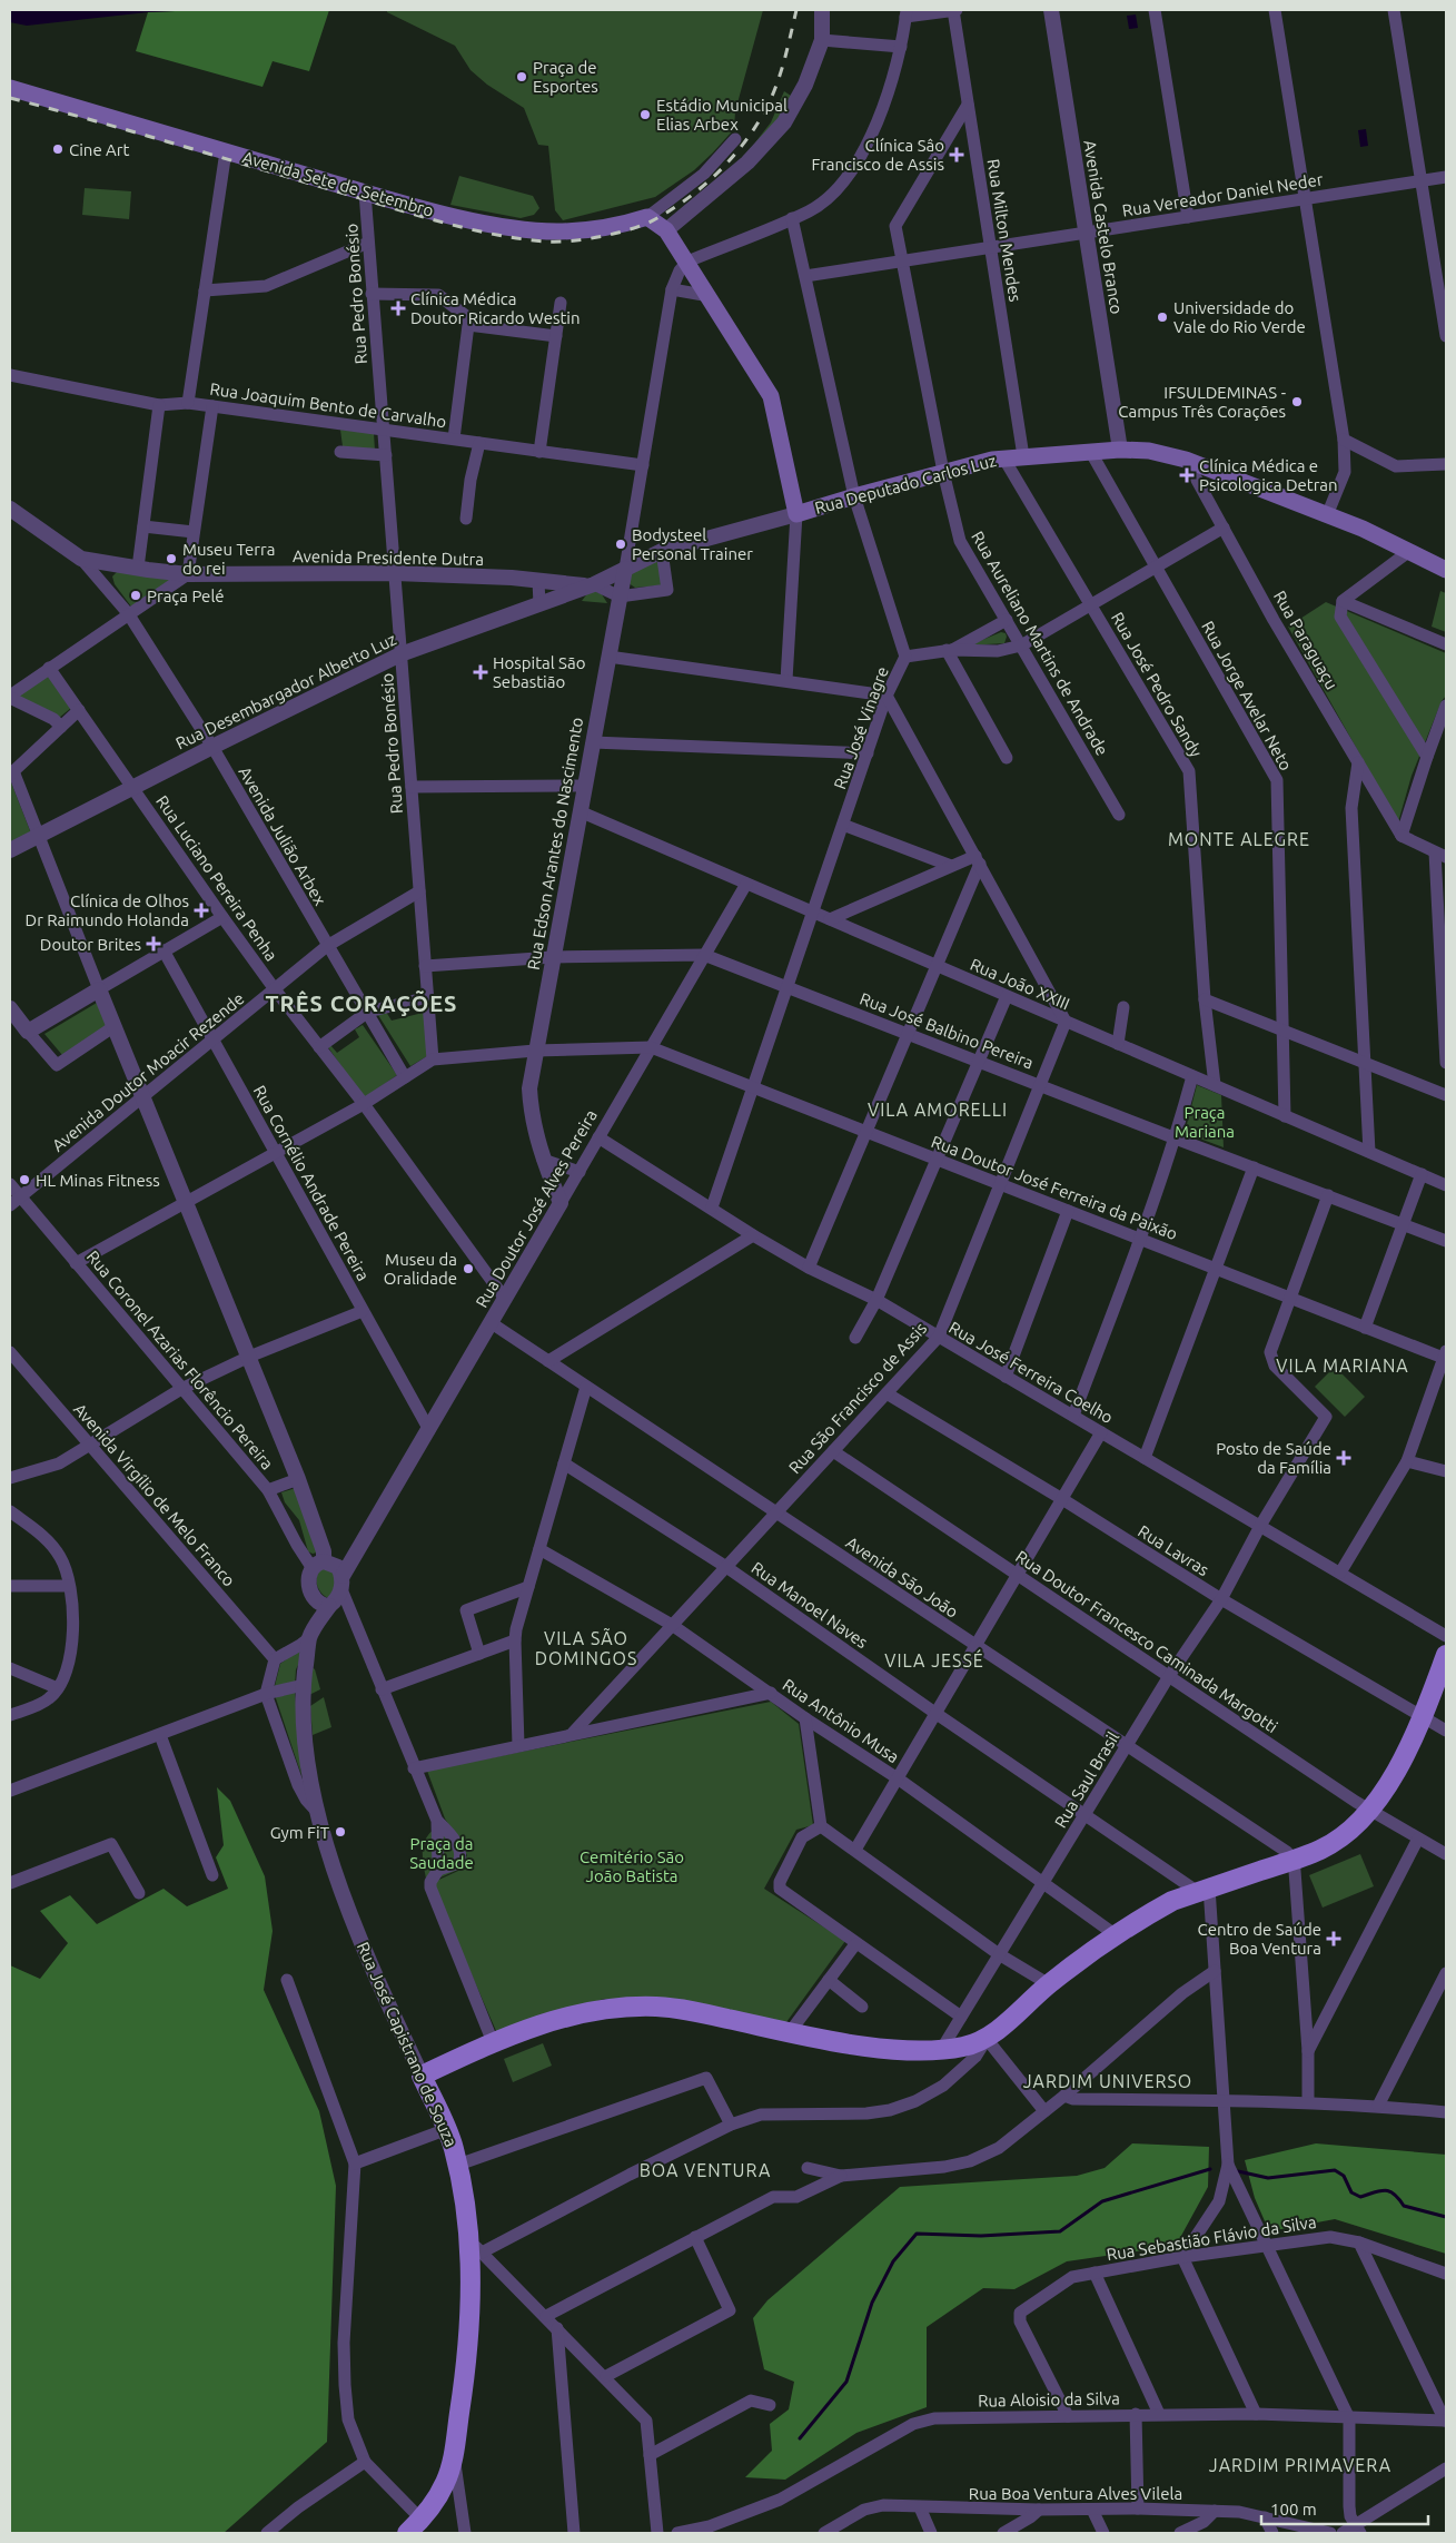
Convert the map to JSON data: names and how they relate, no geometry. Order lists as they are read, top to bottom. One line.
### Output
{"streets":{"main road":["Avenida Sete de Setembro","Rua Deputado Carlos Luz","Rua José Capistrano de Souza"],"street":["Rua Vereador Daniel Neder","Avenida Castelo Branco","Rua Milton Mendes","Rua Pedro Bonésio","Rua Joaquim Bento de Carvalho","Avenida Presidente Dutra","Rua Paraguaçu","Rua Aureliano Martins de Andrade","Rua José Pedro Sandy","Rua Desembargador Alberto Luz","Rua Jorge Avelar Neto","Rua José Vinagre","Avenida Julião Arbex","Rua Edson Arantes do Nascimento","Rua Luciano Pereira Penha","Rua João XXIII","Rua José Balbino Pereira","Avenida Doutor Moacir Rezende","Rua Cornélio Andrade Pereira","Rua Doutor José Ferreira da Paixão","Rua Doutor José Alves Pereira","Rua Coronel Azarias Florêncio Pereira","Rua José Ferreira Coelho","Rua São Francisco de Assis","Avenida Virgílio de Melo Franco","Rua Lavras","Avenida São João","Rua Manoel Naves","Rua Doutor Francesco Caminada Margotti","Rua Antônio Musa","Rua Saul Brasil","Rua Sebastião Flávio da Silva","Rua Aloisio da Silva","Rua Boa Ventura Alves Vilela"]},"crossings":[["Avenida Sete de Setembro","Rua Pedro Bonésio"],["Rua Vereador Daniel Neder","Avenida Castelo Branco"],["Rua Vereador Daniel Neder","Rua Milton Mendes"],["Rua Vereador Daniel Neder","Rua Aureliano Martins de Andrade"],["Rua Vereador Daniel Neder","Rua José Vinagre"],["Avenida Castelo Branco","Rua Deputado Carlos Luz"],["Rua Milton Mendes","Rua Deputado Carlos Luz"],["Rua Milton Mendes","Rua Aureliano Martins de Andrade"],["Rua Pedro Bonésio","Rua Joaquim Bento de Carvalho"],["Rua Pedro Bonésio","Avenida Presidente Dutra"],["Rua Pedro Bonésio","Rua Desembargador Alberto Luz"],["Rua Pedro Bonésio","Avenida Doutor Moacir Rezende"],["Rua Joaquim Bento de Carvalho","Rua Edson Arantes do Nascimento"],["Rua Deputado Carlos Luz","Avenida Presidente Dutra"],["Rua Deputado Carlos Luz","Rua Paraguaçu"],["Rua Deputado Carlos Luz","Rua Aureliano Martins de Andrade"],["Rua Deputado Carlos Luz","Rua José Pedro Sandy"],["Rua Deputado Carlos Luz","Rua Desembargador Alberto Luz"],["Rua Deputado Carlos Luz","Rua Jorge Avelar Neto"],["Rua Deputado Carlos Luz","Rua José Vinagre"],["Rua Deputado Carlos Luz","Rua Edson Arantes do Nascimento"],["Avenida Presidente Dutra","Rua Desembargador Alberto Luz"],["Avenida Presidente Dutra","Avenida Julião Arbex"],["Rua José Pedro Sandy","Rua João XXIII"],["Rua Desembargador Alberto Luz","Avenida Julião Arbex"],["Rua Desembargador Alberto Luz","Rua Luciano Pereira Penha"],["Rua Jorge Avelar Neto","Rua João XXIII"],["Rua José Vinagre","Rua João XXIII"],["Rua José Vinagre","Rua José Balbino Pereira"],["Rua José Vinagre","Rua Doutor José Ferreira da Paixão"],["Rua José Vinagre","Rua José Ferreira Coelho"],["Avenida Julião Arbex","Avenida Doutor Moacir Rezende"],["Rua Edson Arantes do Nascimento","Rua João XXIII"],["Rua Edson Arantes do Nascimento","Rua Doutor José Alves Pereira"],["Rua Luciano Pereira Penha","Avenida Doutor Moacir Rezende"],["Rua Luciano Pereira Penha","Rua Doutor José Alves Pereira"],["Rua João XXIII","Rua Doutor José Alves Pereira"],["Rua João XXIII","Rua São Francisco de Assis"],["Rua José Balbino Pereira","Rua Doutor José Alves Pereira"],["Rua José Balbino Pereira","Rua São Francisco de Assis"],["Avenida Doutor Moacir Rezende","Rua Cornélio Andrade Pereira"],["Avenida Doutor Moacir Rezende","Rua Coronel Azarias Florêncio Pereira"],["Rua Cornélio Andrade Pereira","Rua Doutor José Alves Pereira"],["Rua Doutor José Ferreira da Paixão","Rua Doutor José Alves Pereira"],["Rua Doutor José Ferreira da Paixão","Rua São Francisco de Assis"],["Rua Doutor José Ferreira da Paixão","Rua Saul Brasil"],["Rua Doutor José Alves Pereira","Rua Coronel Azarias Florêncio Pereira"],["Rua Doutor José Alves Pereira","Rua José Ferreira Coelho"],["Rua Doutor José Alves Pereira","Avenida São João"],["Rua Doutor José Alves Pereira","Rua José Capistrano de Souza"],["Rua Coronel Azarias Florêncio Pereira","Rua José Capistrano de Souza"],["Rua José Ferreira Coelho","Rua São Francisco de Assis"],["Rua José Ferreira Coelho","Rua Saul Brasil"],["Rua São Francisco de Assis","Rua Lavras"],["Rua São Francisco de Assis","Avenida São João"],["Rua São Francisco de Assis","Rua Manoel Naves"],["Rua São Francisco de Assis","Rua Doutor Francesco Caminada Margotti"],["Rua São Francisco de Assis","Rua Antônio Musa"],["Avenida Virgílio de Melo Franco","Rua José Capistrano de Souza"],["Rua Lavras","Rua Saul Brasil"],["Avenida São João","Rua Saul Brasil"],["Rua Manoel Naves","Rua Saul Brasil"],["Rua Doutor Francesco Caminada Margotti","Rua Saul Brasil"],["Rua Antônio Musa","Rua Saul Brasil"],["Rua Sebastião Flávio da Silva","Rua Aloisio da Silva"]],"districts":["MONTE ALEGRE","TRÊS CORAÇÕES","VILA AMORELLI","VILA MARIANA","VILA SÃO DOMINGOS","VILA JESSÉ","JARDIM UNIVERSO","BOA VENTURA","JARDIM PRIMAVERA"],"parks":["Praça Mariana","Praça da Saudade","Cemitério São João Batista"],"places":{"other":["Praça de Esportes","Estádio Municipal Elias Arbex","Cine Art","Universidade do Vale do Rio Verde","IFSULDEMINAS - Campus Três Corações","Bodysteel Personal Trainer","Museu Terra do rei","Praça Pelé","HL Minas Fitness","Museu da Oralidade","Gym FiT"],"health":["Clínica Sâo Francisco de Assis","Clínica Médica Doutor Ricardo Westin","Clínica Médica e Psicologica Detran","Hospital São Sebastião","Clínica de Olhos Dr Raimundo Holanda","Doutor Brites","Posto de Saúde da Família","Centro de Saúde Boa Ventura"]},"scale_bar":"100 m"}
